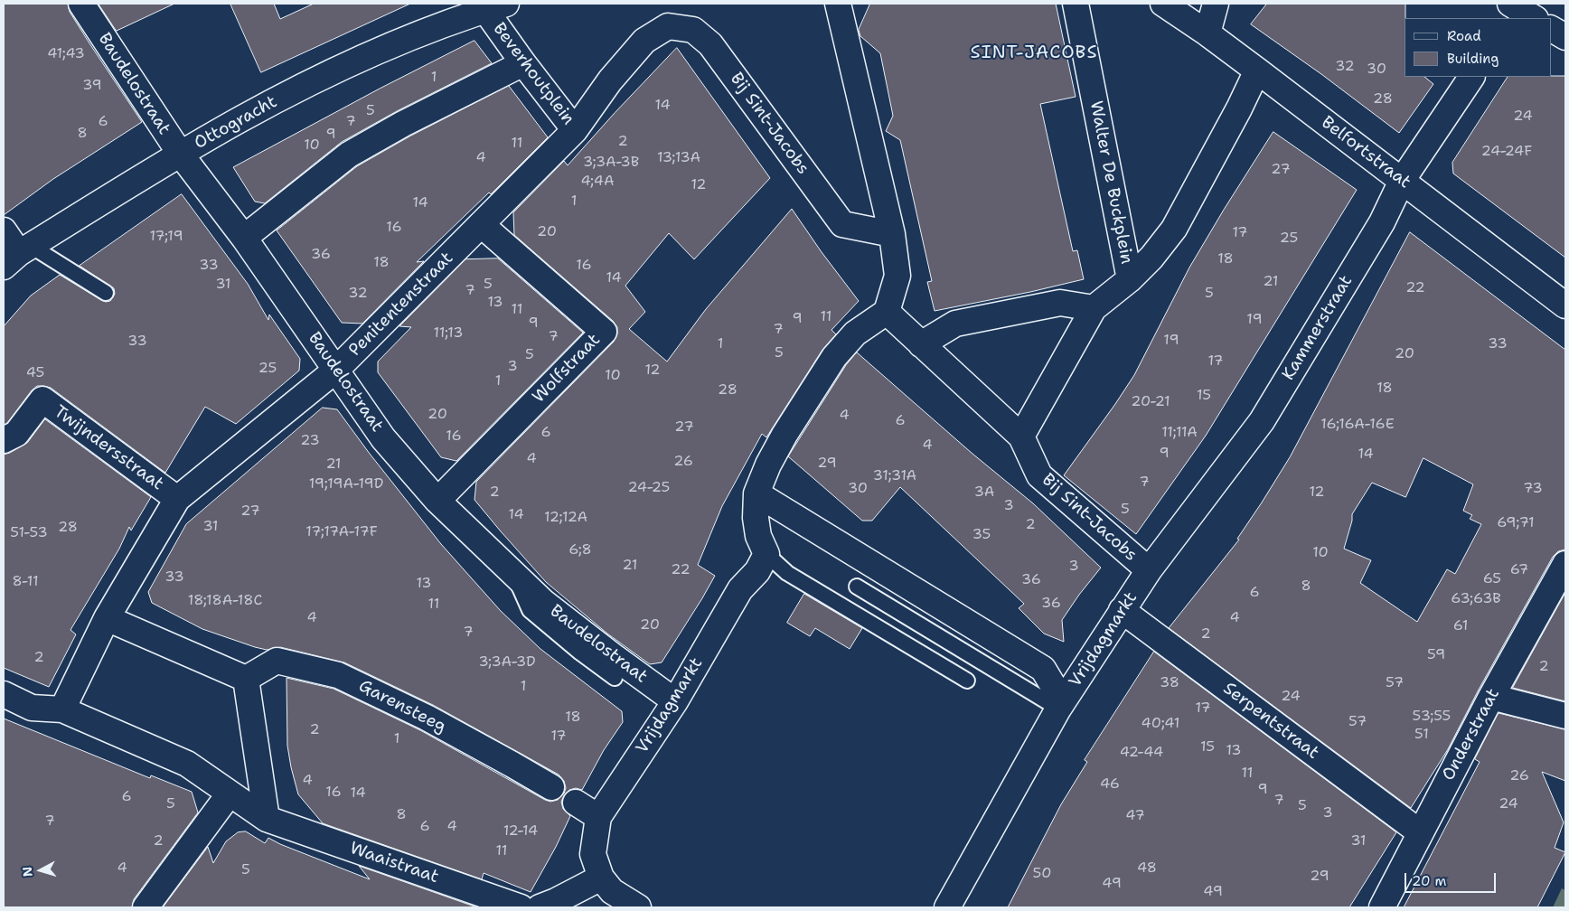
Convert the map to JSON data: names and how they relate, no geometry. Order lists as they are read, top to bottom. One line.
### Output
{"streets":{"street":["Beverhoutplein","Baudelostraat","Ottogracht","Bij Sint-Jacobs","Belfortstraat","Walter De Buckplein","Penitentenstraat","Kammerstraat","Wolfstraat","Twijndersstraat","Vrijdagmarkt","Garensteeg","Serpentstraat","Onderstraat","Waaistraat"]},"crossings":[["Beverhoutplein","Ottogracht"],["Beverhoutplein","Bij Sint-Jacobs"],["Beverhoutplein","Penitentenstraat"],["Baudelostraat","Ottogracht"],["Baudelostraat","Penitentenstraat"],["Baudelostraat","Wolfstraat"],["Baudelostraat","Vrijdagmarkt"],["Bij Sint-Jacobs","Kammerstraat"],["Bij Sint-Jacobs","Vrijdagmarkt"],["Belfortstraat","Walter De Buckplein"],["Belfortstraat","Kammerstraat"],["Penitentenstraat","Wolfstraat"],["Penitentenstraat","Twijndersstraat"],["Penitentenstraat","Waaistraat"],["Kammerstraat","Vrijdagmarkt"],["Vrijdagmarkt","Serpentstraat"],["Serpentstraat","Onderstraat"]],"districts":["SINT-JACOBS"],"house_numbers":["41;43","32","30","1","39","28","14","5","24","6","7","8","9","2","11","10","24-24F","4","13;13A","3;3A-3B","27","4;4A","12","1","14","16","20","17","17;19","25","36","18","18","33","16","14","21","31","5","22","7","32","5","13","11","11","9","19","9","7","11;13","7","19","33","1","33","5","20","5","17","3","25","12","45","10","1","18","28","15","20-21","20","4","6","16;16A-16E","27","6","11;11A","16","23","4","9","14","4","26","29","21","31;31A","7","19;19A-19D","24-25","30","73","2","3A","12","3","5","27","14","12;12A","69;71","2","31","28","17;17A-17F","51-53","35","6;8","10","21","3","22","67","33","65","36","8-11","13","8","6","63;63B","18;18A-18C","36","11","4","4","20","61","7","2","59","2","3;3A-3D","2","38","57","1","24","17","53;55","18","57","40;41","2","51","17","1","15","13","42-44","11","26","4","46","9","16","14","6","7","5","24","5","3","8","47","7","6","4","12-14","2","31","11","4","48","5","50","29","49","49"],"legend":["Road","Building"],"scale_bar":"20 m","north":"left"}
